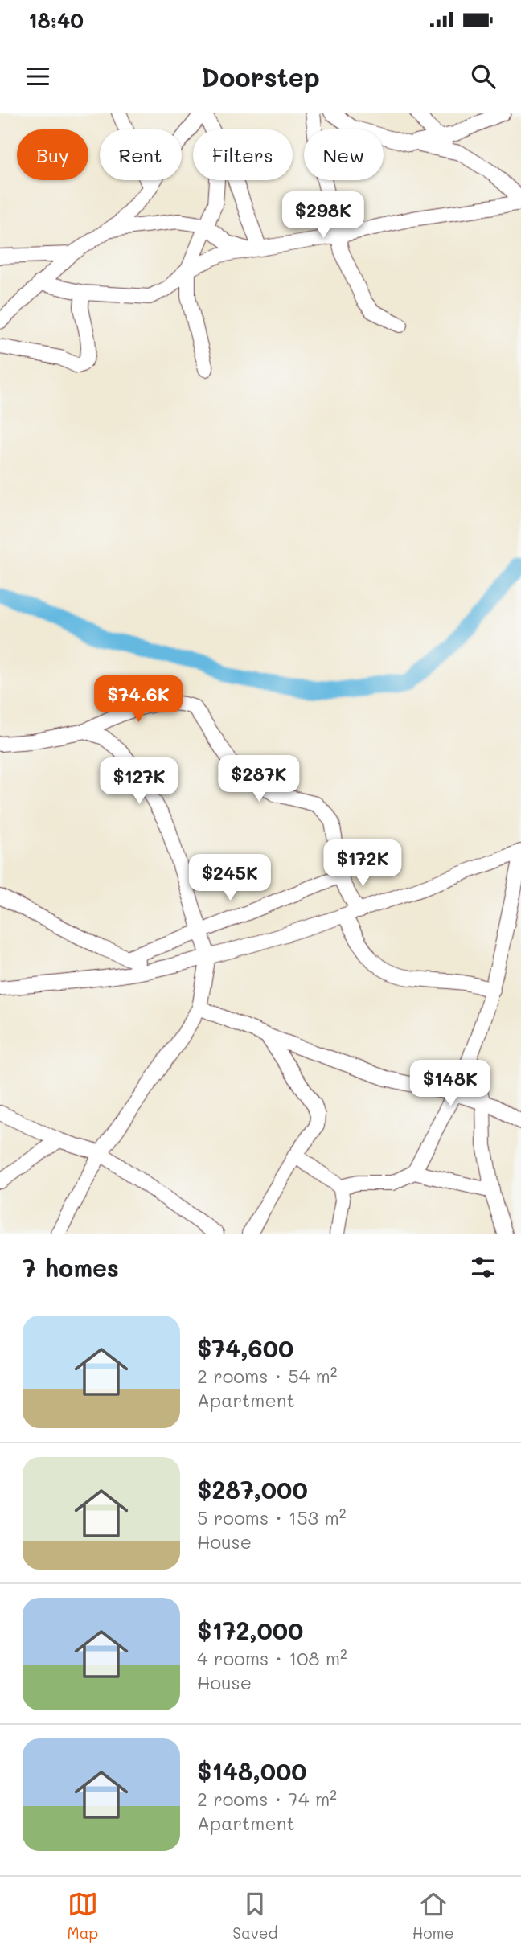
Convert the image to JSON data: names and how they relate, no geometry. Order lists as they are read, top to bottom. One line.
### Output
{"page":{"status":"18:40","header":"Doorstep","chip":["Buy","Rent","Filters","New"],"price":["$298K","$74.6K","$287K","$127K","$172K","$245K","$148K"],"heading":"7 homes","list":[{"name":"$74,600","note":"2 rooms · 54 m² · Apartment"},{"name":"$287,000","note":"5 rooms · 153 m² · House"},{"name":"$172,000","note":"4 rooms · 108 m² · House"},{"name":"$148,000","note":"2 rooms · 74 m² · Apartment"}],"tabs":["Map","Saved","Home"]}}
